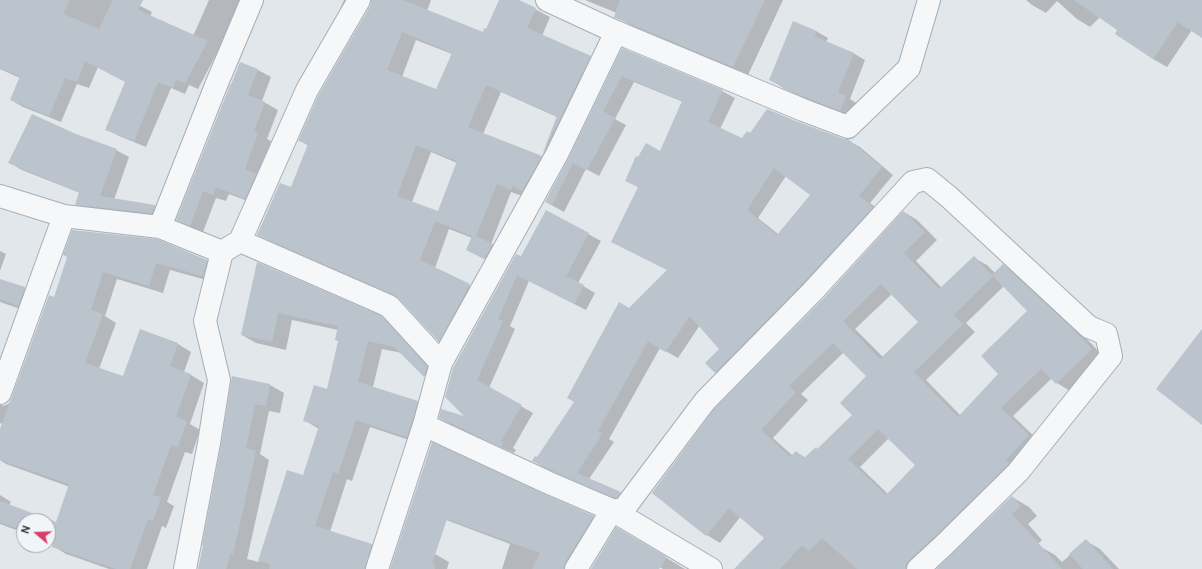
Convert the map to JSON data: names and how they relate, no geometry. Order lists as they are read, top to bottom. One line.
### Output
{"north":"left"}
